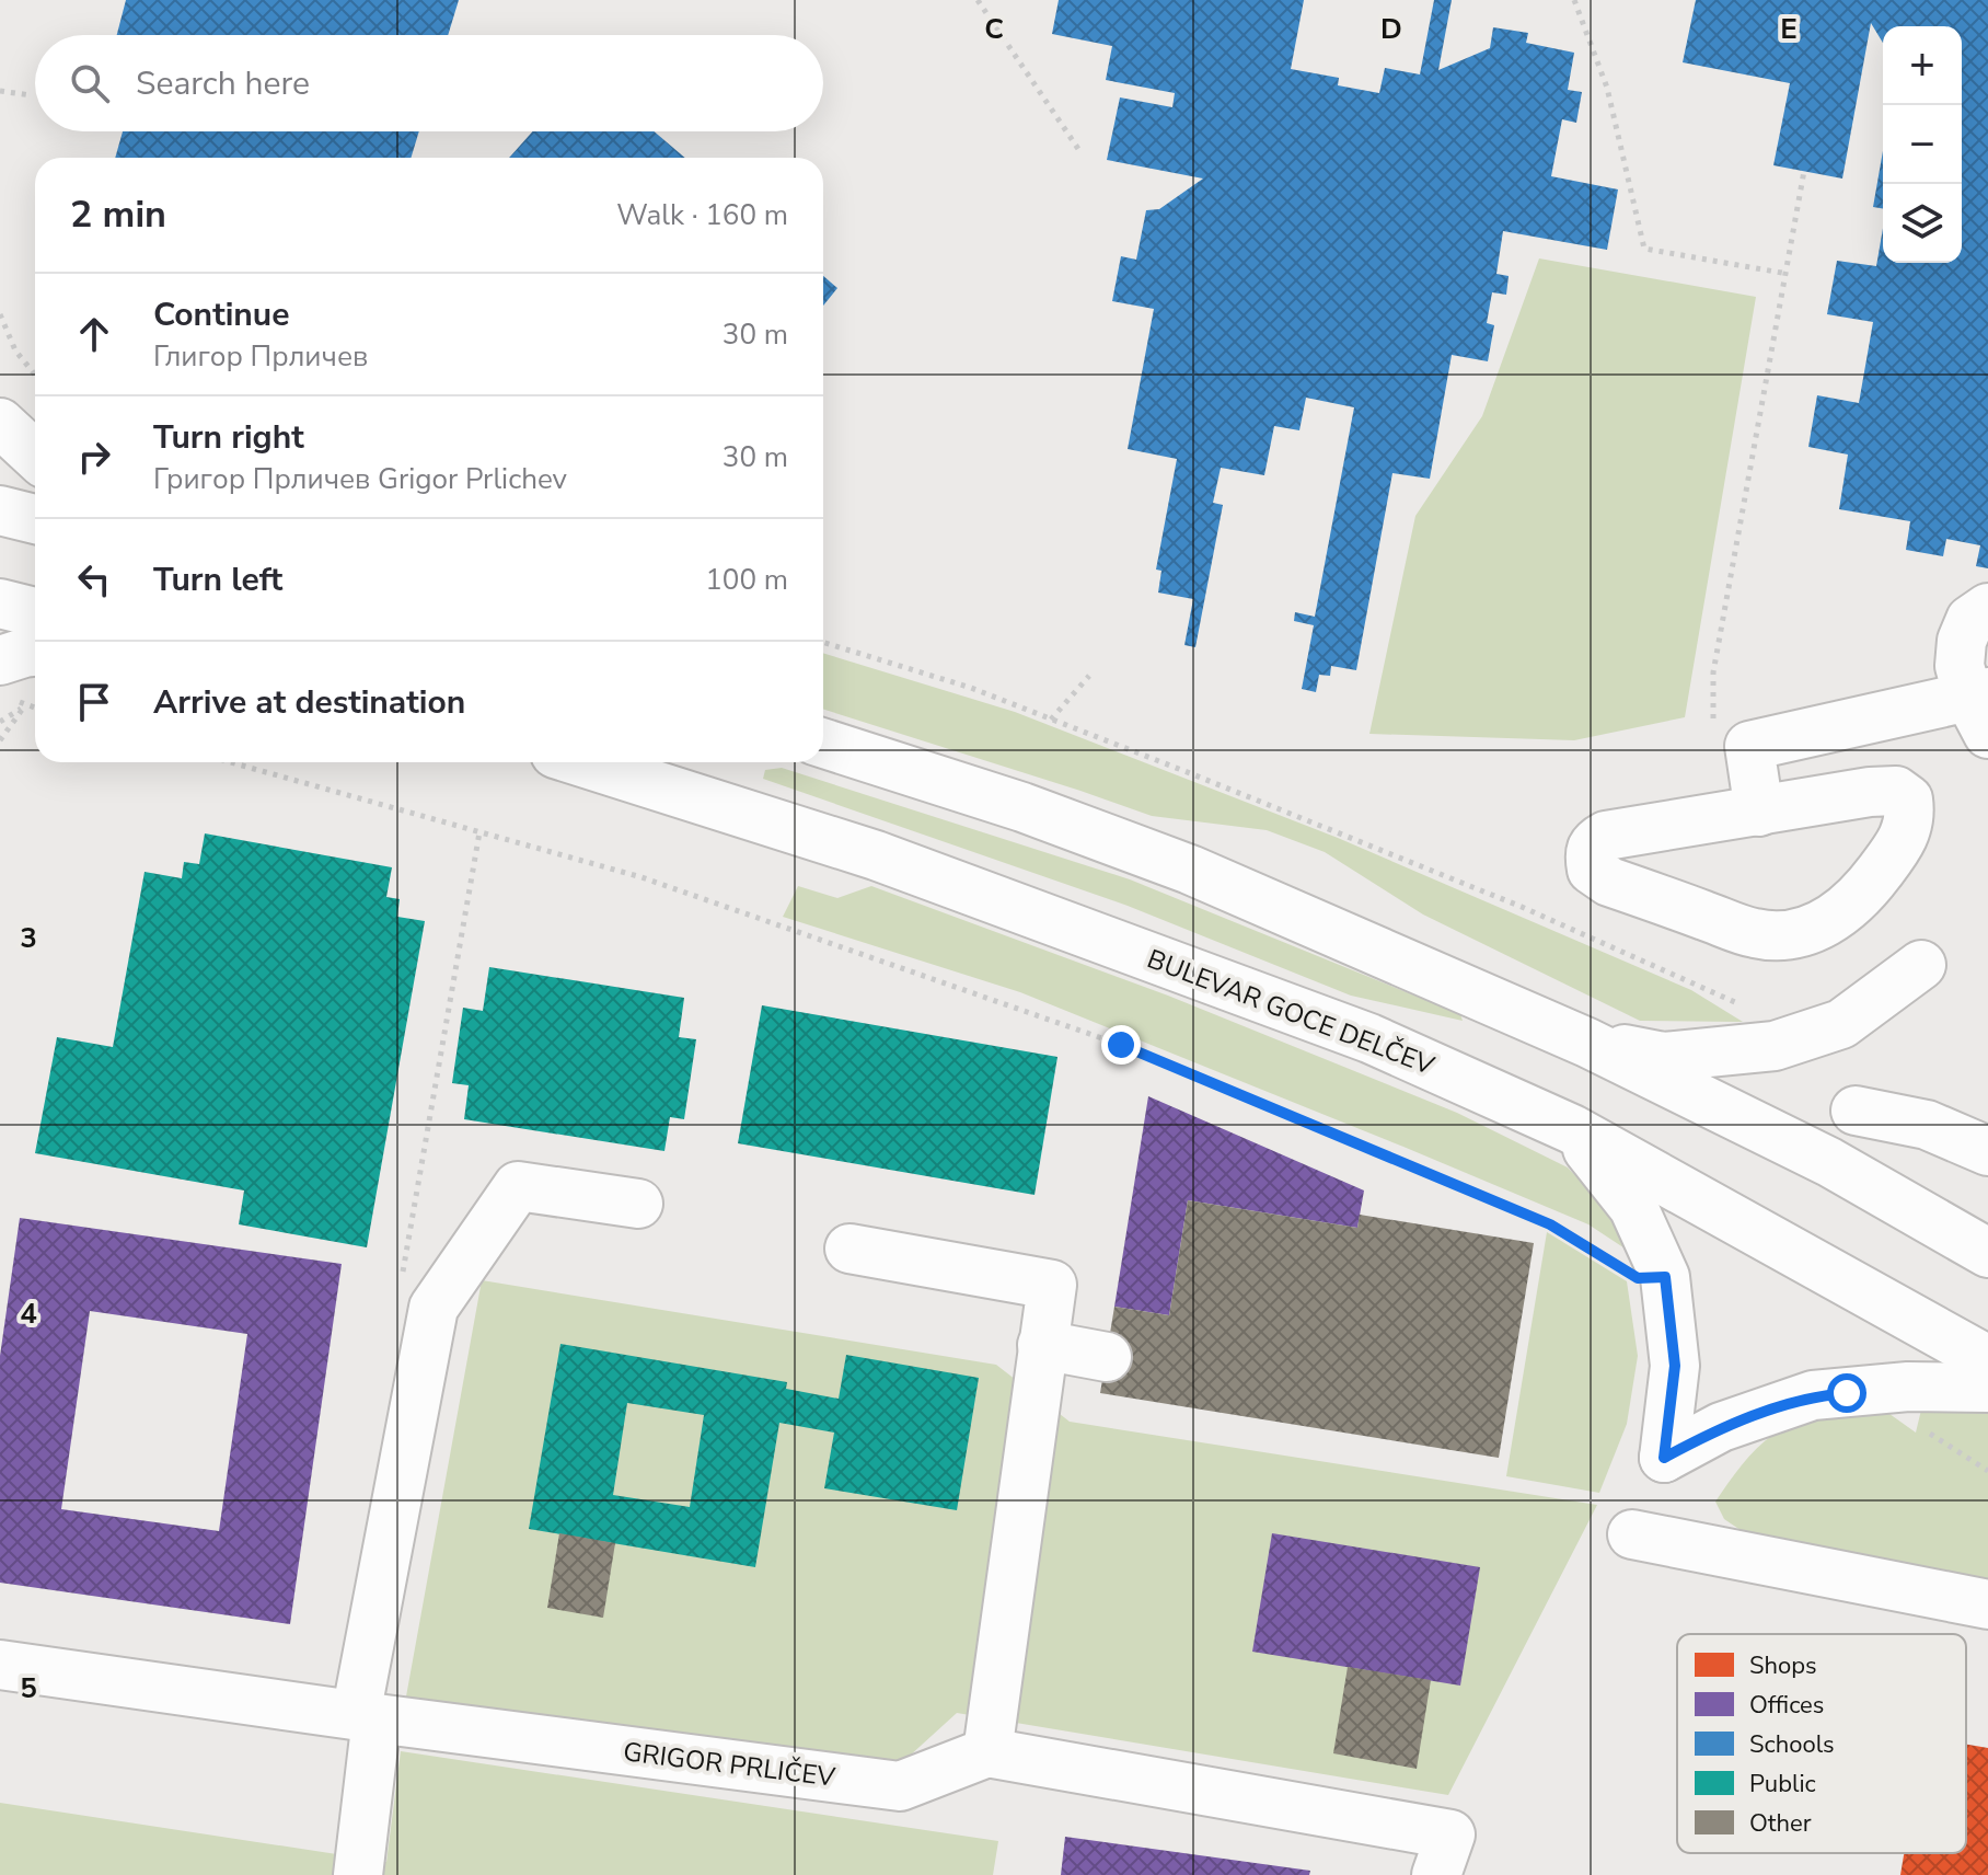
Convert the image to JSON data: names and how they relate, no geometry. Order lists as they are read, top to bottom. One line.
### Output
{"streets":{"street":["BULEVAR GOCE DELČEV","GRIGOR PRLIČEV"]},"legend":["Shops","Offices","Schools","Public","Other"],"page":{"map_buttons":["+","−"],"search":"Search here","heading":["2 min","Walk · 160 m"],"list":[["Continue","Глигор Прличев","30 m"],["Turn right","Григор Прличев Grigor Prlichev","30 m"],["Turn left","100 m"],"Arrive at destination"]},"grid":{"columns":["C","D","E"],"rows":["3","4","5"]}}
